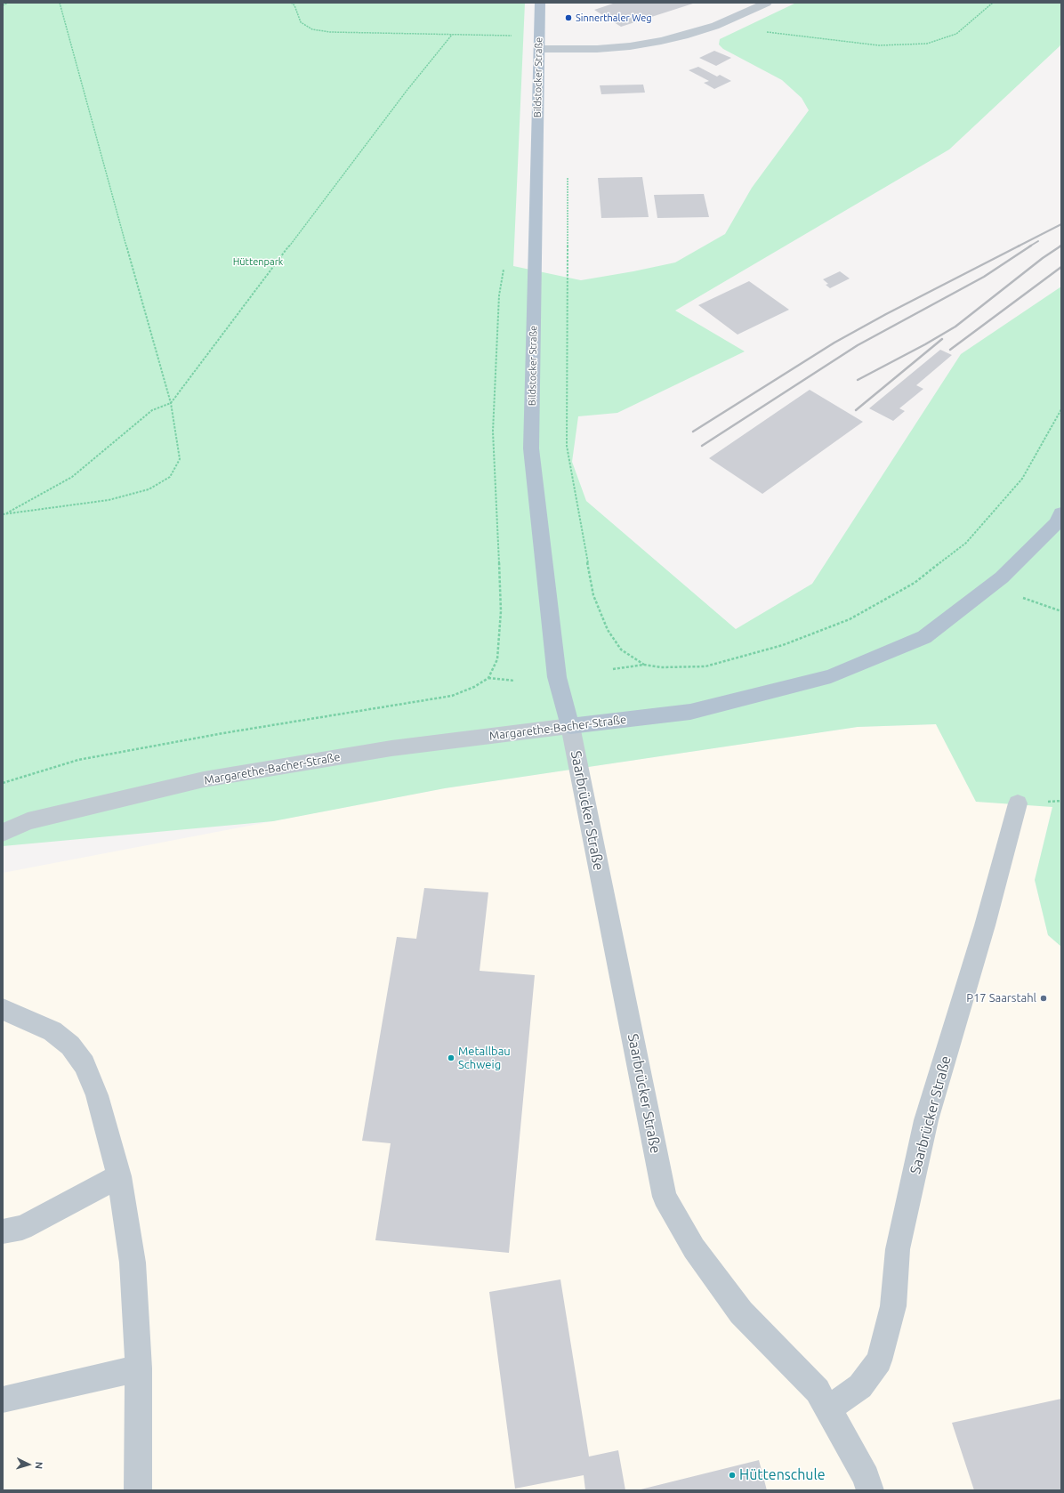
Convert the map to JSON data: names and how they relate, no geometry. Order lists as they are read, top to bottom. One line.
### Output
{"streets":{"main road":["Bildstocker Straße","Margarethe-Bacher-Straße"],"street":["Saarbrücker Straße"]},"crossings":[["Bildstocker Straße","Margarethe-Bacher-Straße"],["Bildstocker Straße","Saarbrücker Straße"],["Margarethe-Bacher-Straße","Saarbrücker Straße"]],"parks":["Hüttenpark"],"places":["Sinnerthaler Weg","P17 Saarstahl","Metallbau Schweig","Hüttenschule"],"north":"right"}
